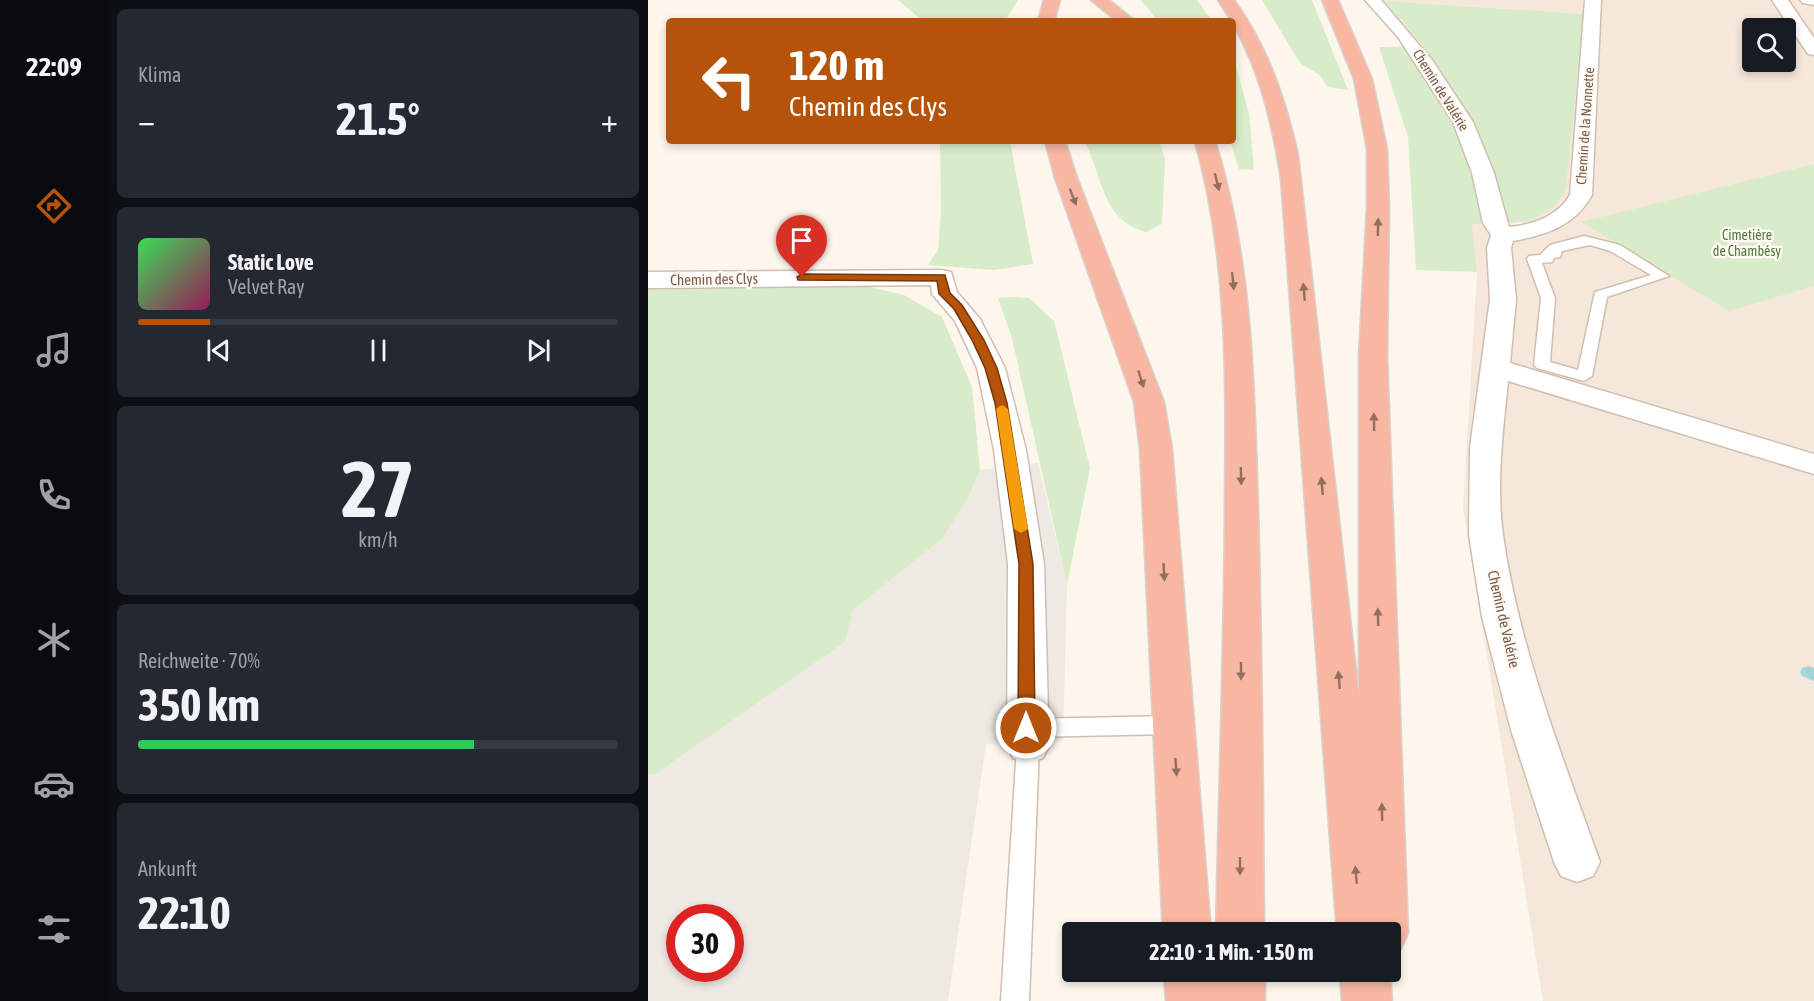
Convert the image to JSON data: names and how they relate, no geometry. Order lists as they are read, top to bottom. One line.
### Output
{"streets":{"street":["Chemin de Valérie","Chemin de la Nonnette","Chemin des Clys"]},"crossings":[["Chemin de Valérie","Chemin de la Nonnette"]],"parks":["Cimetière de Chambésy"],"page":{"tabs":"22:09","tile":["Klima",["27","km/h"],["Reichweite · 70%","350 km"],["Ankunft","22:10"]],"turn":["120 m","Chemin des Clys"],"heat":["−","21.5°","+"],"song":["Static Love","Velvet Ray"],"limit":"30","trip":"22:10 · 1 Min. · 150 m"}}
